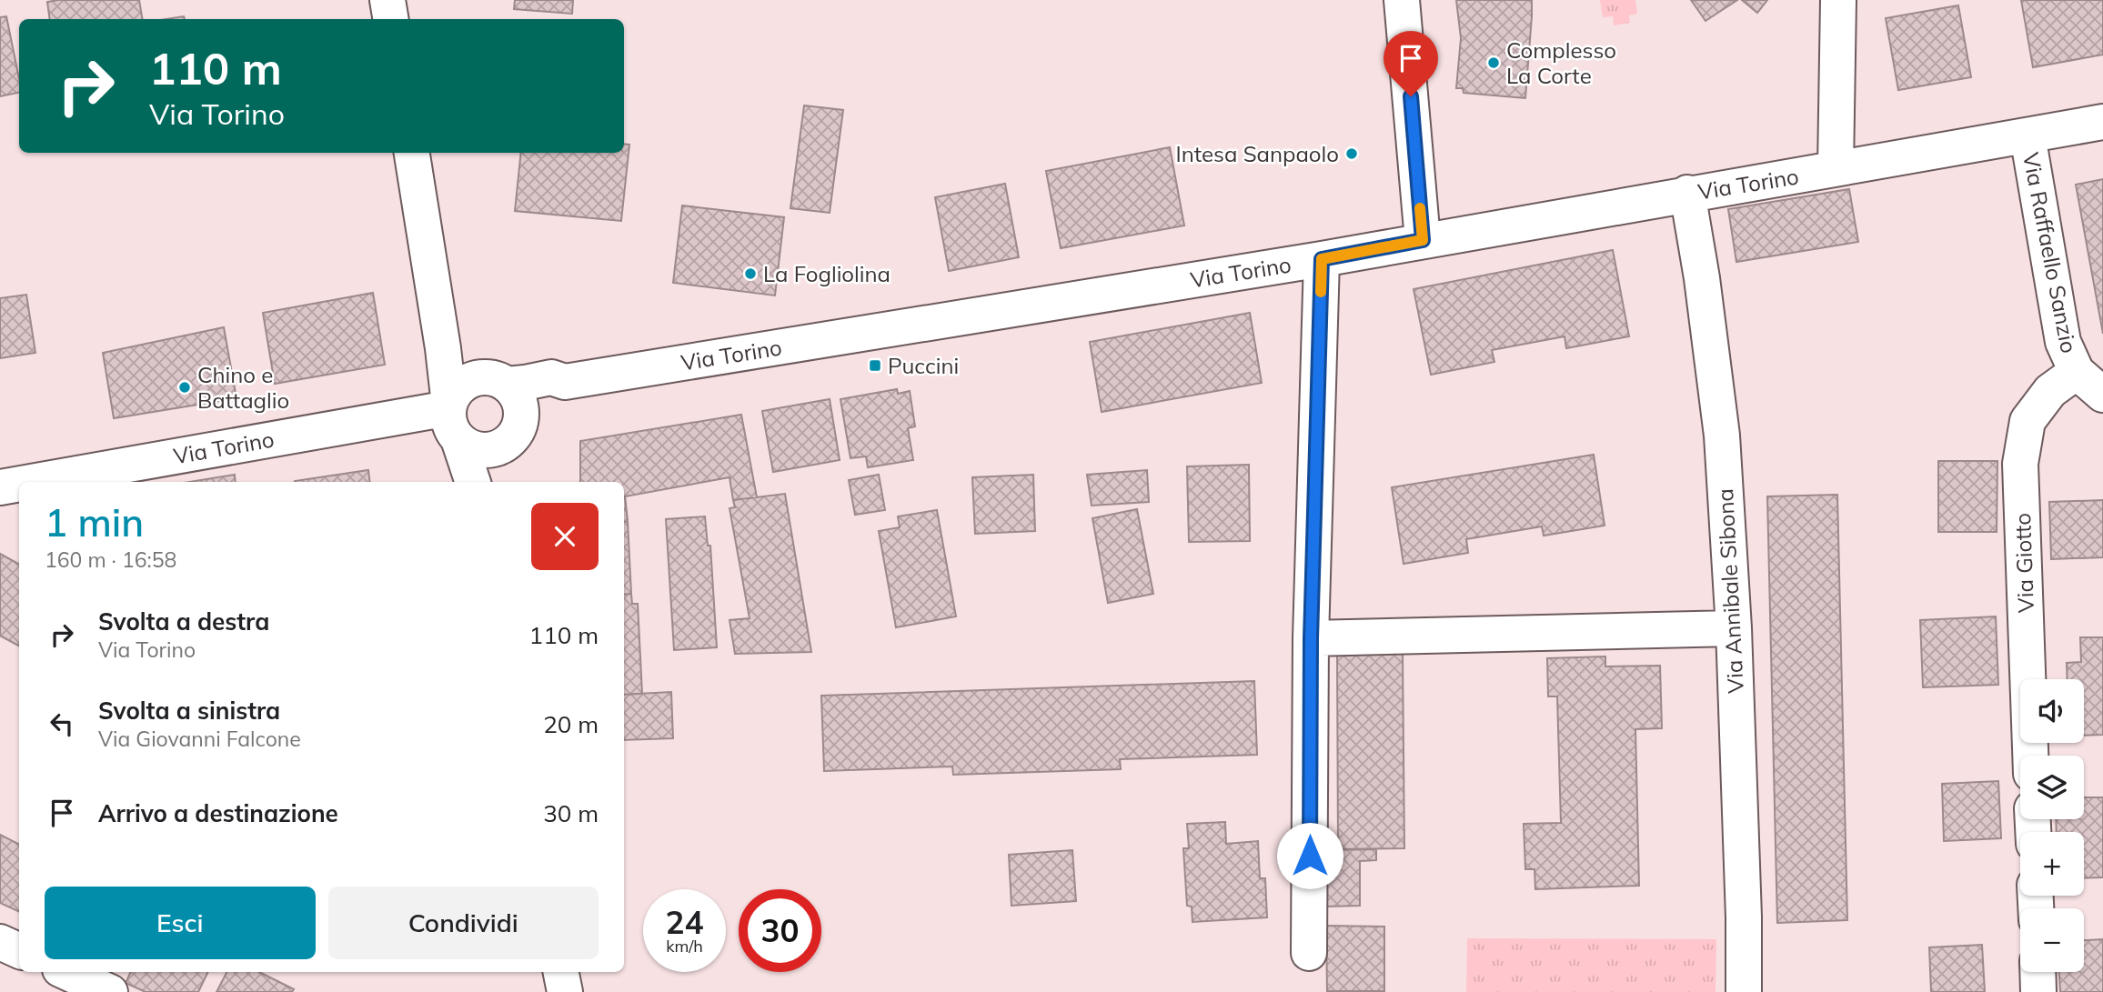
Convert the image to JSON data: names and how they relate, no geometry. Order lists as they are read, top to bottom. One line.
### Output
{"streets":{"street":["Via Torino","Via Raffaello Sanzio","Via Giotto","Via Annibale Sibona"]},"crossings":[["Via Torino","Via Raffaello Sanzio"],["Via Torino","Via Annibale Sibona"],["Via Raffaello Sanzio","Via Giotto"]],"places":{"other":["Complesso La Corte","Intesa Sanpaolo","La Fogliolina","Chino e Battaglio"],"transit":["Puccini"]},"page":{"turn":["110 m","Via Torino"],"heading":["1 min","160 m · 16:58"],"list":[{"name":"Svolta a destra","note":"Via Torino","value":"110 m"},{"name":"Svolta a sinistra","note":"Via Giovanni Falcone","value":"20 m"},{"name":"Arrivo a destinazione","value":"30 m"}],"map_buttons":["+","−"],"buttons":["Esci","Condividi"],"speed":"24 km/h","limit":"30"}}
